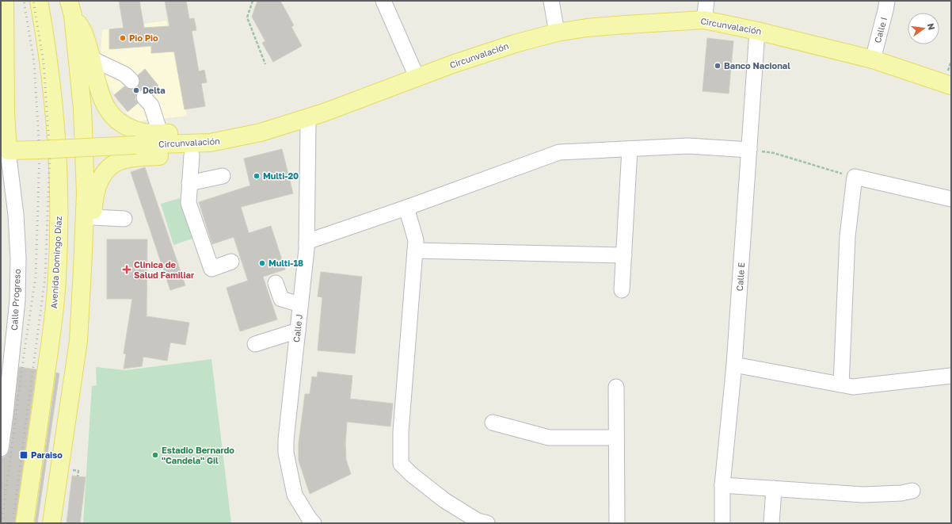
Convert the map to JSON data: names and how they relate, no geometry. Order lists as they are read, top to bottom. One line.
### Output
{"streets":{"main road":["Circunvalación","Avenida Domingo Díaz"],"street":["Calle I","Calle E","Calle Progreso","Calle J"]},"crossings":[["Circunvalación","Calle I"],["Circunvalación","Calle E"],["Circunvalación","Calle Progreso"]],"places":{"other":["Pio Pio","Banco Nacional","Delta","Multi-20","Multi-18","Estadio Bernardo \"Candela\" Gil"],"health":["Clinica de Salud Familiar"],"transit":["Paraiso"]},"north":"right"}
